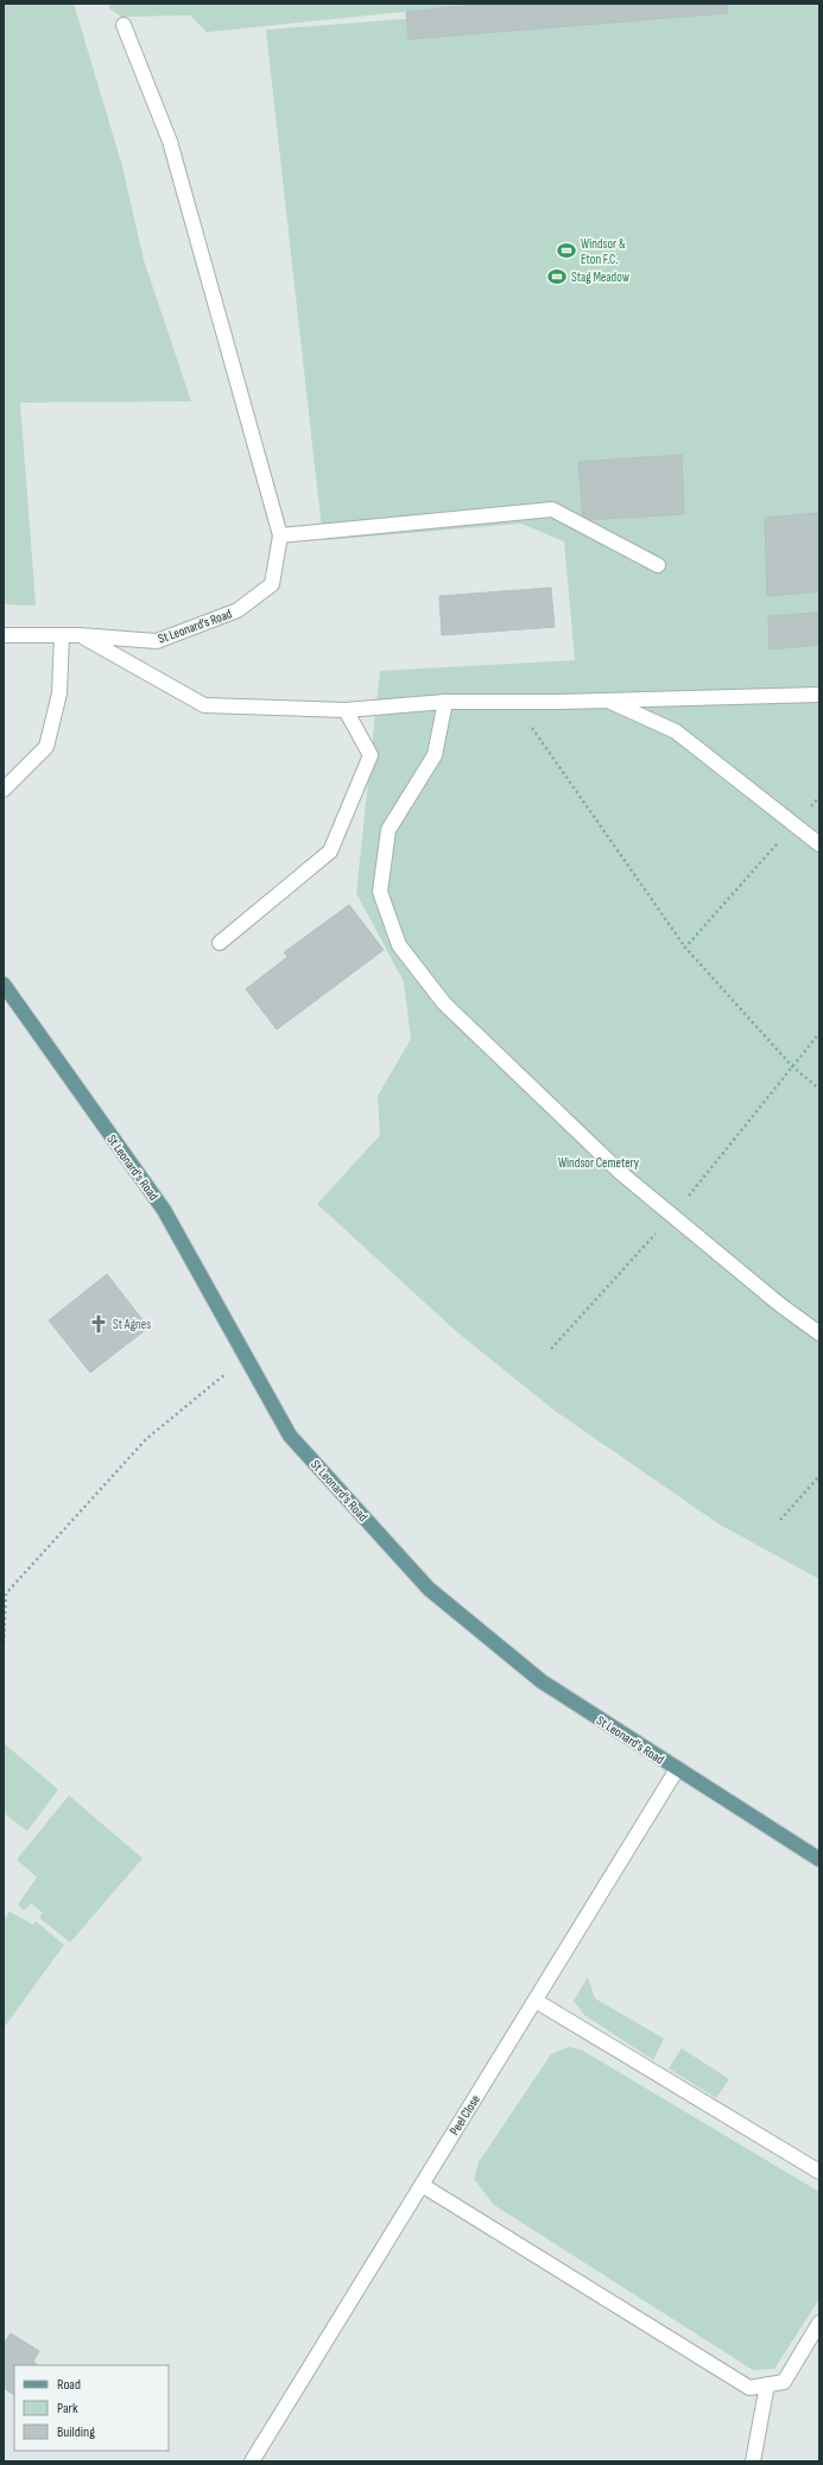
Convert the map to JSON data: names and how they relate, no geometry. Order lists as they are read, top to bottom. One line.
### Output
{"streets":{"main road":["St Leonard's Road"],"street":["Peel Close"]},"crossings":[["St Leonard's Road","Peel Close"]],"parks":["Windsor Cemetery"],"places":{"sports":["Windsor & Eton F.C.","Stag Meadow"],"church":["St Agnes"]},"legend":["Road","Park","Building"]}
